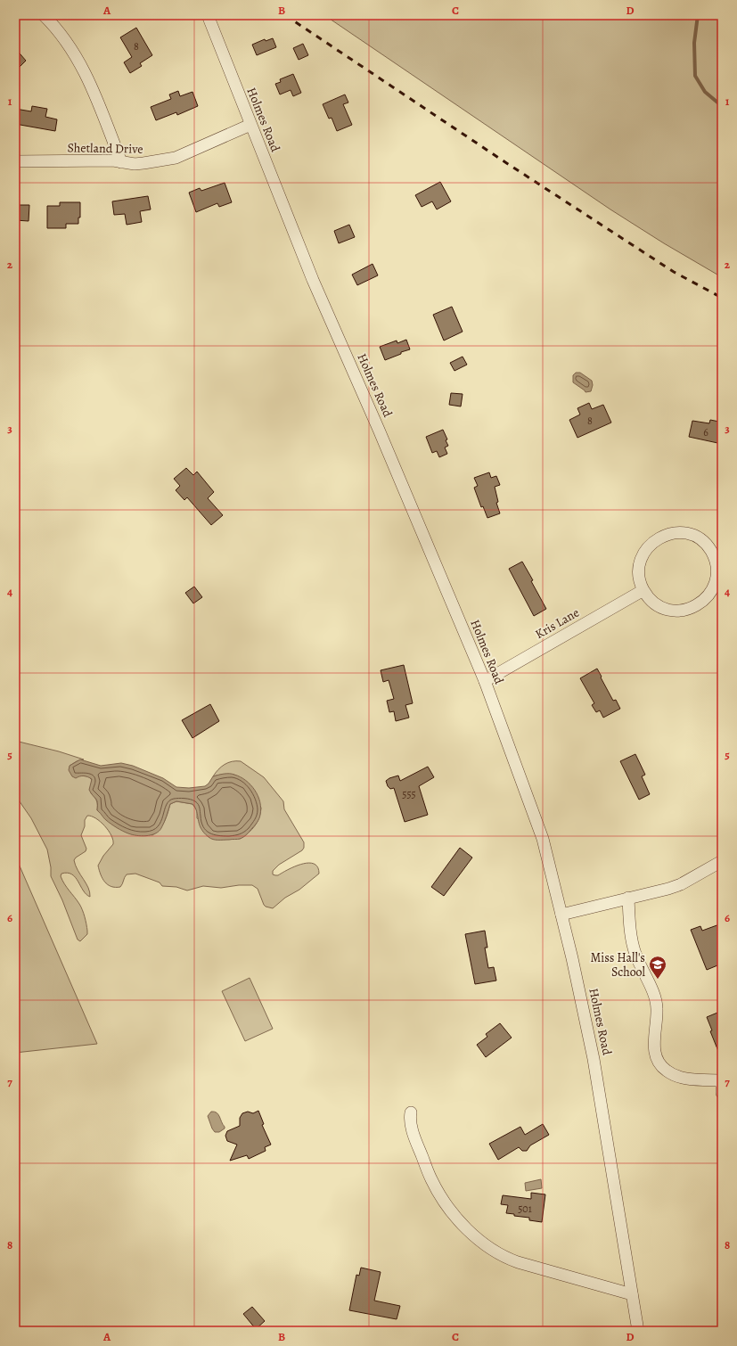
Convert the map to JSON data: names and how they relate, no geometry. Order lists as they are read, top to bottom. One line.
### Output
{"streets":{"street":["Holmes Road","Shetland Drive","Kris Lane"]},"crossings":[["Holmes Road","Shetland Drive"],["Holmes Road","Kris Lane"]],"places":{"school or university":["Miss Hall's School"]},"house_numbers":["8","8","6","555","501"],"grid":{"columns":["A","B","C","D"],"rows":["1","2","3","4","5","6","7","8"]}}
